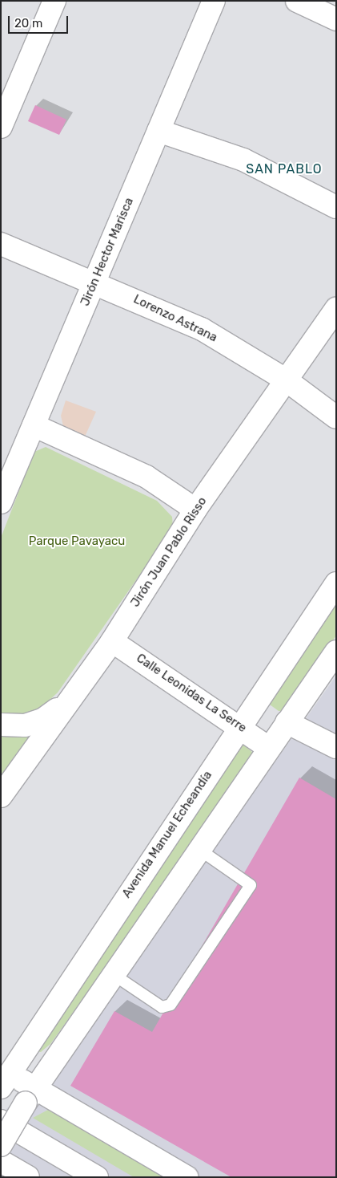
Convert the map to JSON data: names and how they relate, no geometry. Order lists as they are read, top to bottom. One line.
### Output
{"streets":{"street":["Jirón Hector Marisca","Lorenzo Astrana","Jirón Juan Pablo Risso","Calle Leonidas La Serre","Avenida Manuel Echeandía"]},"crossings":[["Jirón Hector Marisca","Lorenzo Astrana"],["Lorenzo Astrana","Jirón Juan Pablo Risso"],["Jirón Juan Pablo Risso","Calle Leonidas La Serre"],["Calle Leonidas La Serre","Avenida Manuel Echeandía"]],"districts":["SAN PABLO"],"parks":["Parque Pavayacu"],"scale_bar":"20 m"}
